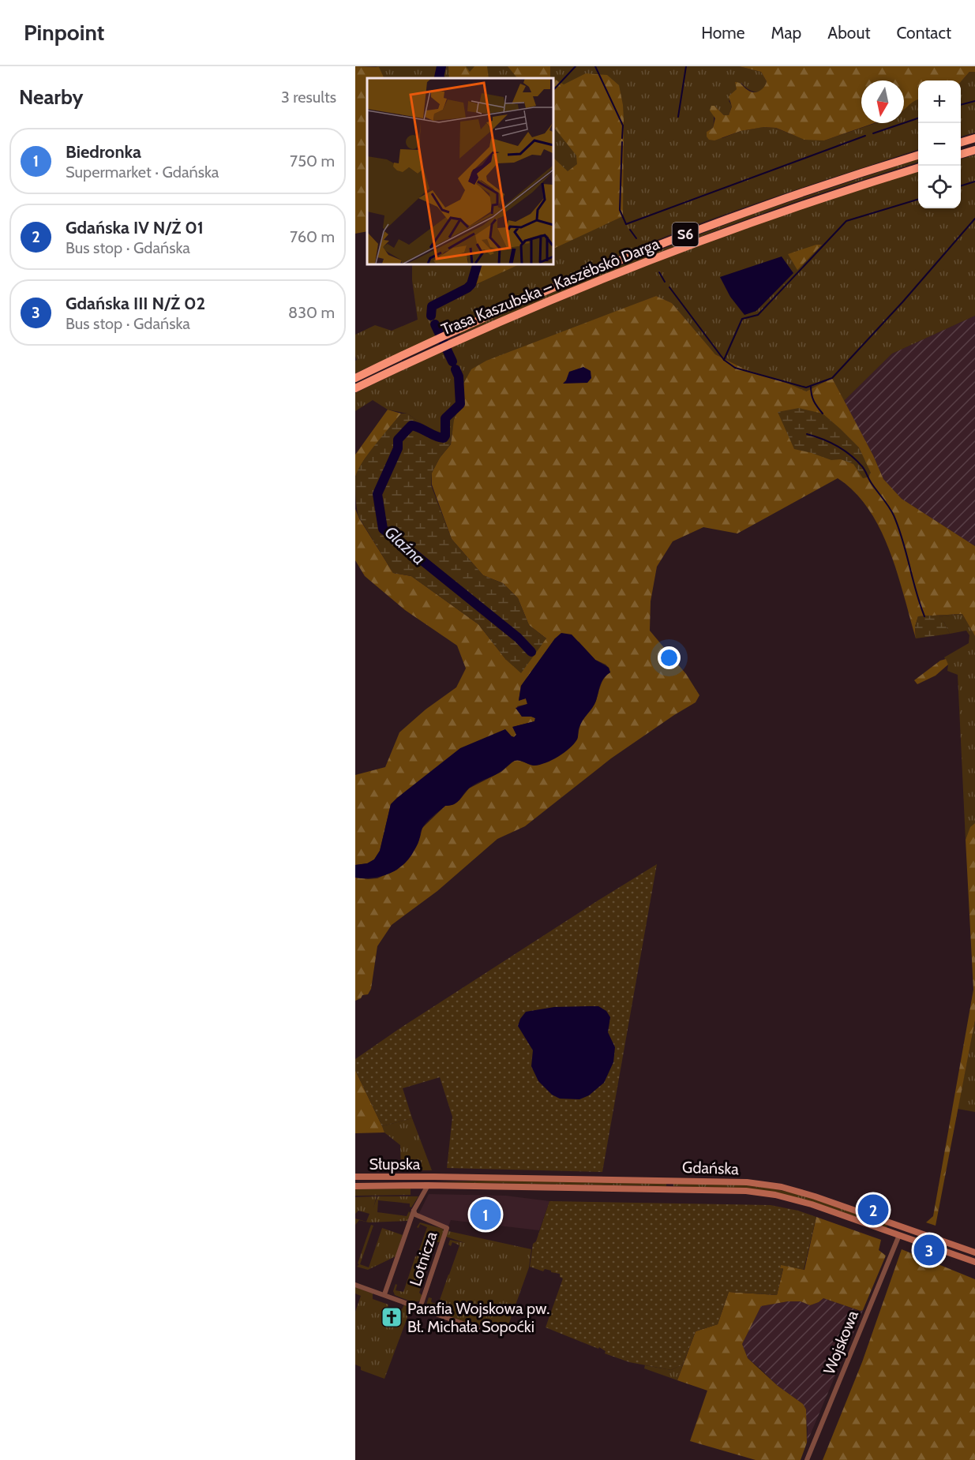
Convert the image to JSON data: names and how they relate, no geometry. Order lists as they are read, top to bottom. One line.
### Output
{"streets":{"highway":["S6","Trasa Kaszubska – Kaszëbskô Darga"],"main road":["Słupska","Gdańska"],"street":["Lotnicza","Wojskowa"]},"crossings":[["Słupska","Gdańska"],["Słupska","Lotnicza"],["Gdańska","Wojskowa"]],"water":["Glaźna"],"places":{"church":["Parafia Wojskowa pw. Bł. Michała Sopoćki"]},"north":"bottom","page":{"header":"Pinpoint","nav":["Home","Map","About","Contact"],"heading":["Nearby","3 results"],"map_buttons":["+","−"],"list":[{"mark":"1","name":"Biedronka","note":"Supermarket · Gdańska","value":"750 m"},{"mark":"2","name":"Gdańska IV N/Ż 01","note":"Bus stop · Gdańska","value":"760 m"},{"mark":"3","name":"Gdańska III N/Ż 02","note":"Bus stop · Gdańska","value":"830 m"}],"pins":["2","1","3"]}}
